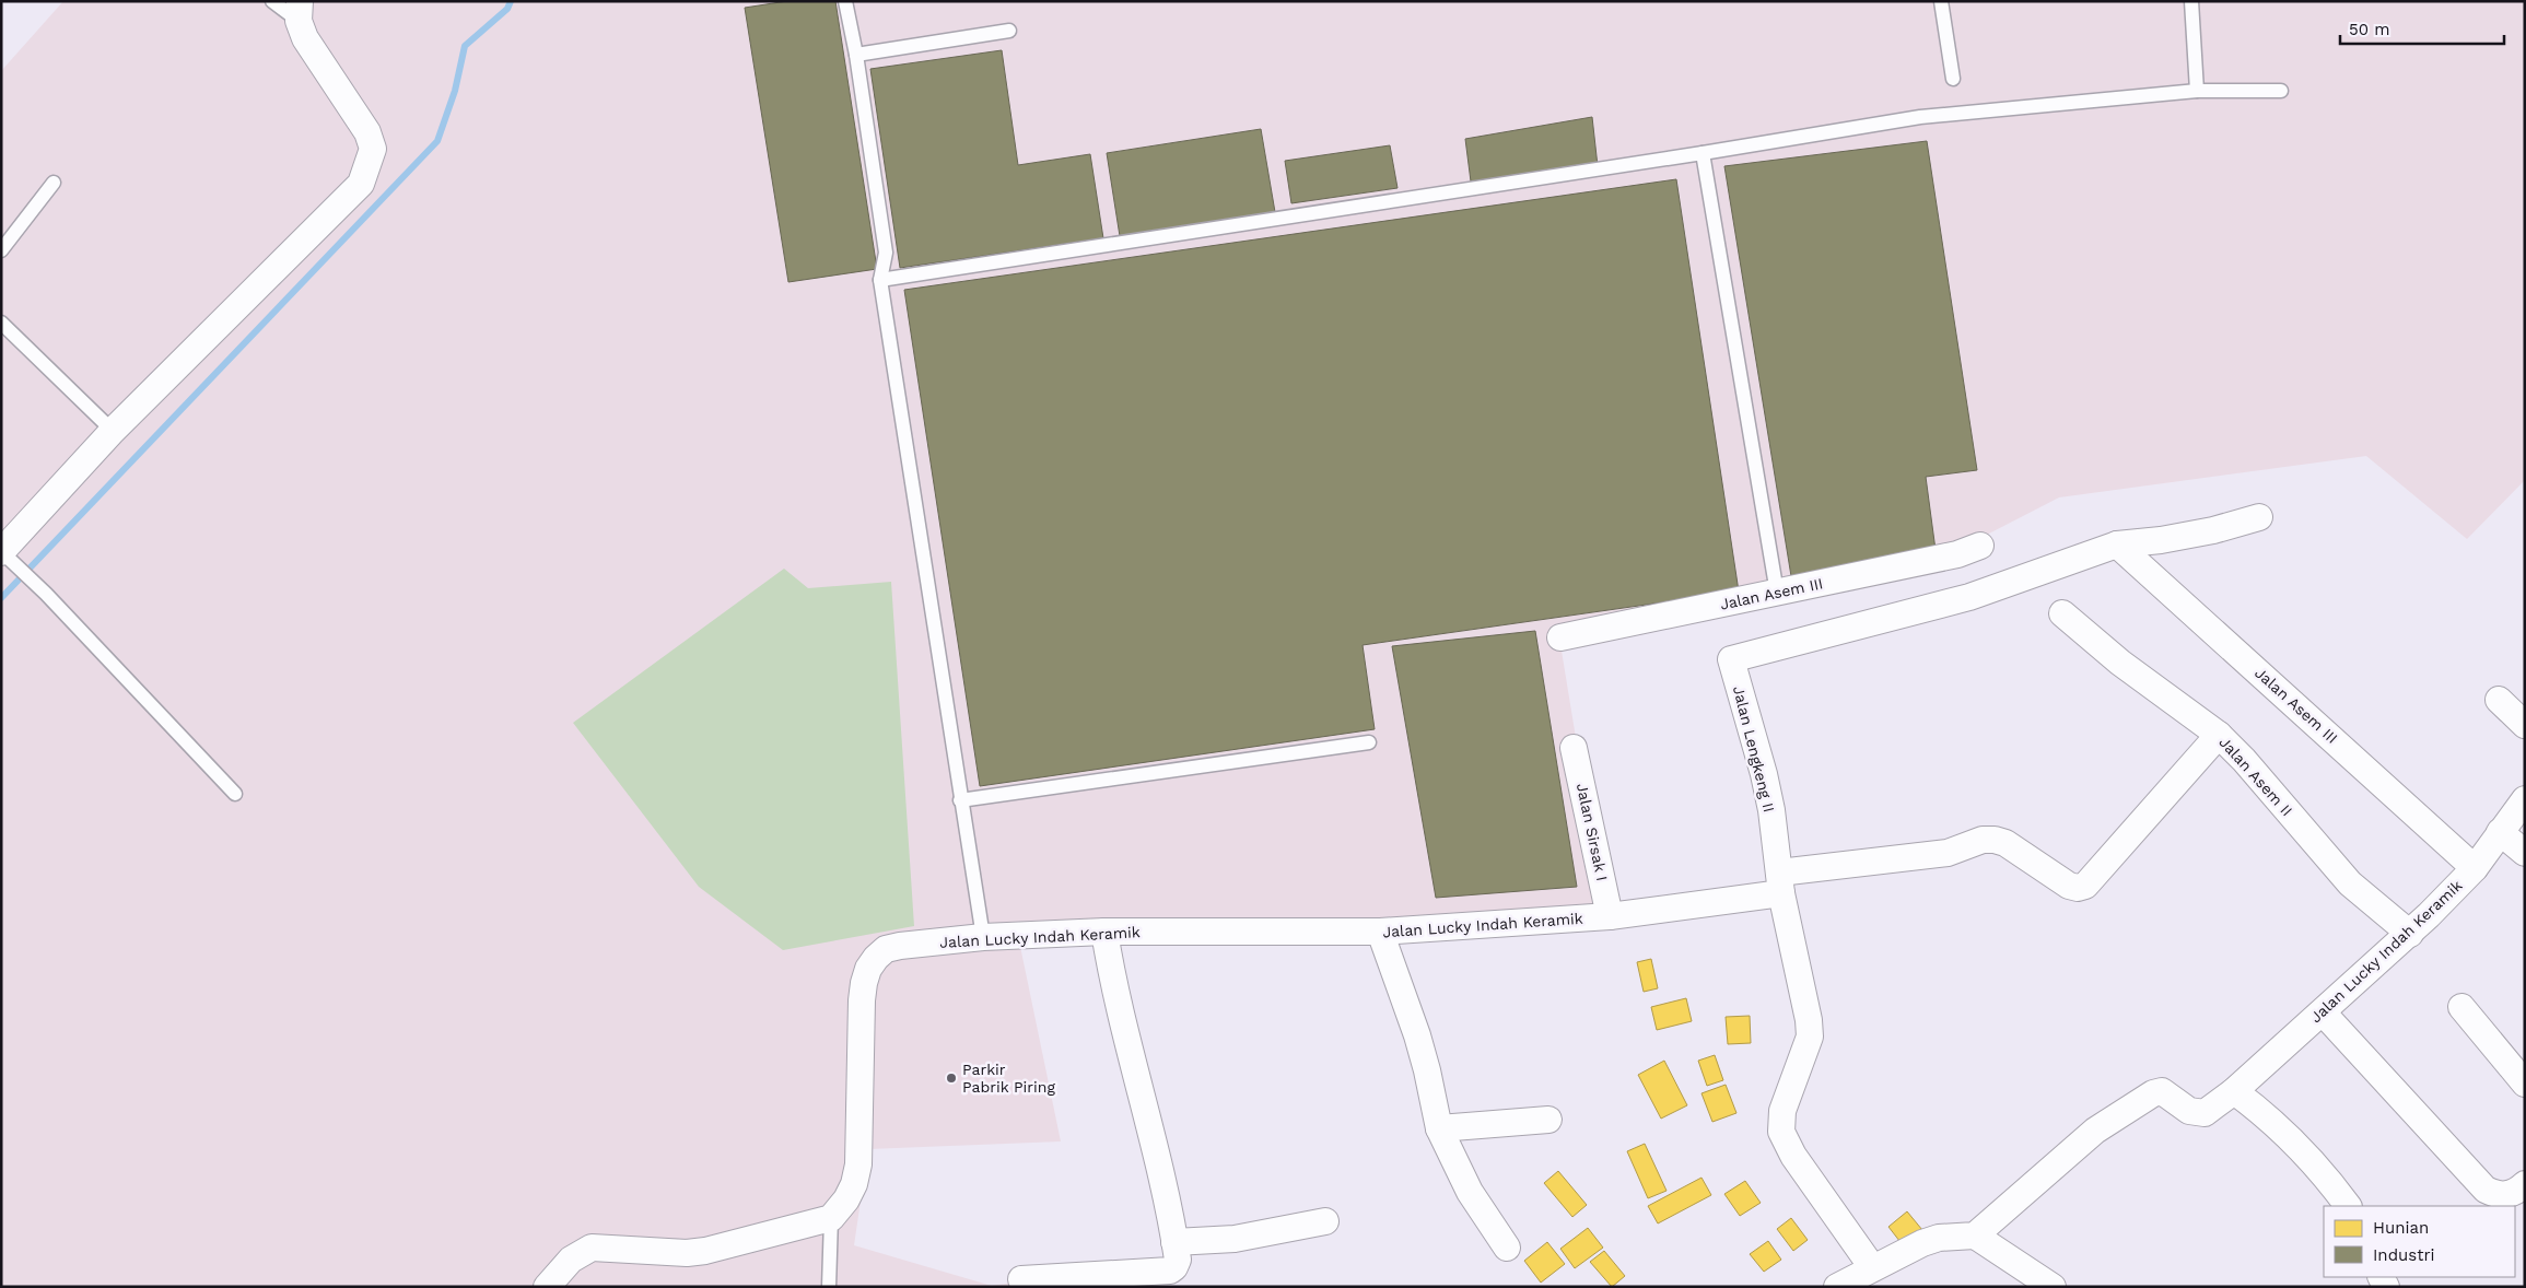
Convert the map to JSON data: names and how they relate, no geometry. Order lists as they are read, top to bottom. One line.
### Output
{"streets":{"street":["Jalan Asem III","Jalan Lengkeng II","Jalan Asem II","Jalan Sirsak I","Jalan Lucky Indah Keramik"]},"crossings":[["Jalan Asem III","Jalan Lengkeng II"],["Jalan Asem III","Jalan Lucky Indah Keramik"],["Jalan Lengkeng II","Jalan Lucky Indah Keramik"],["Jalan Asem II","Jalan Lucky Indah Keramik"],["Jalan Sirsak I","Jalan Lucky Indah Keramik"]],"places":["Parkir Pabrik Piring"],"legend":["Hunian","Industri"],"scale_bar":"50 m"}
